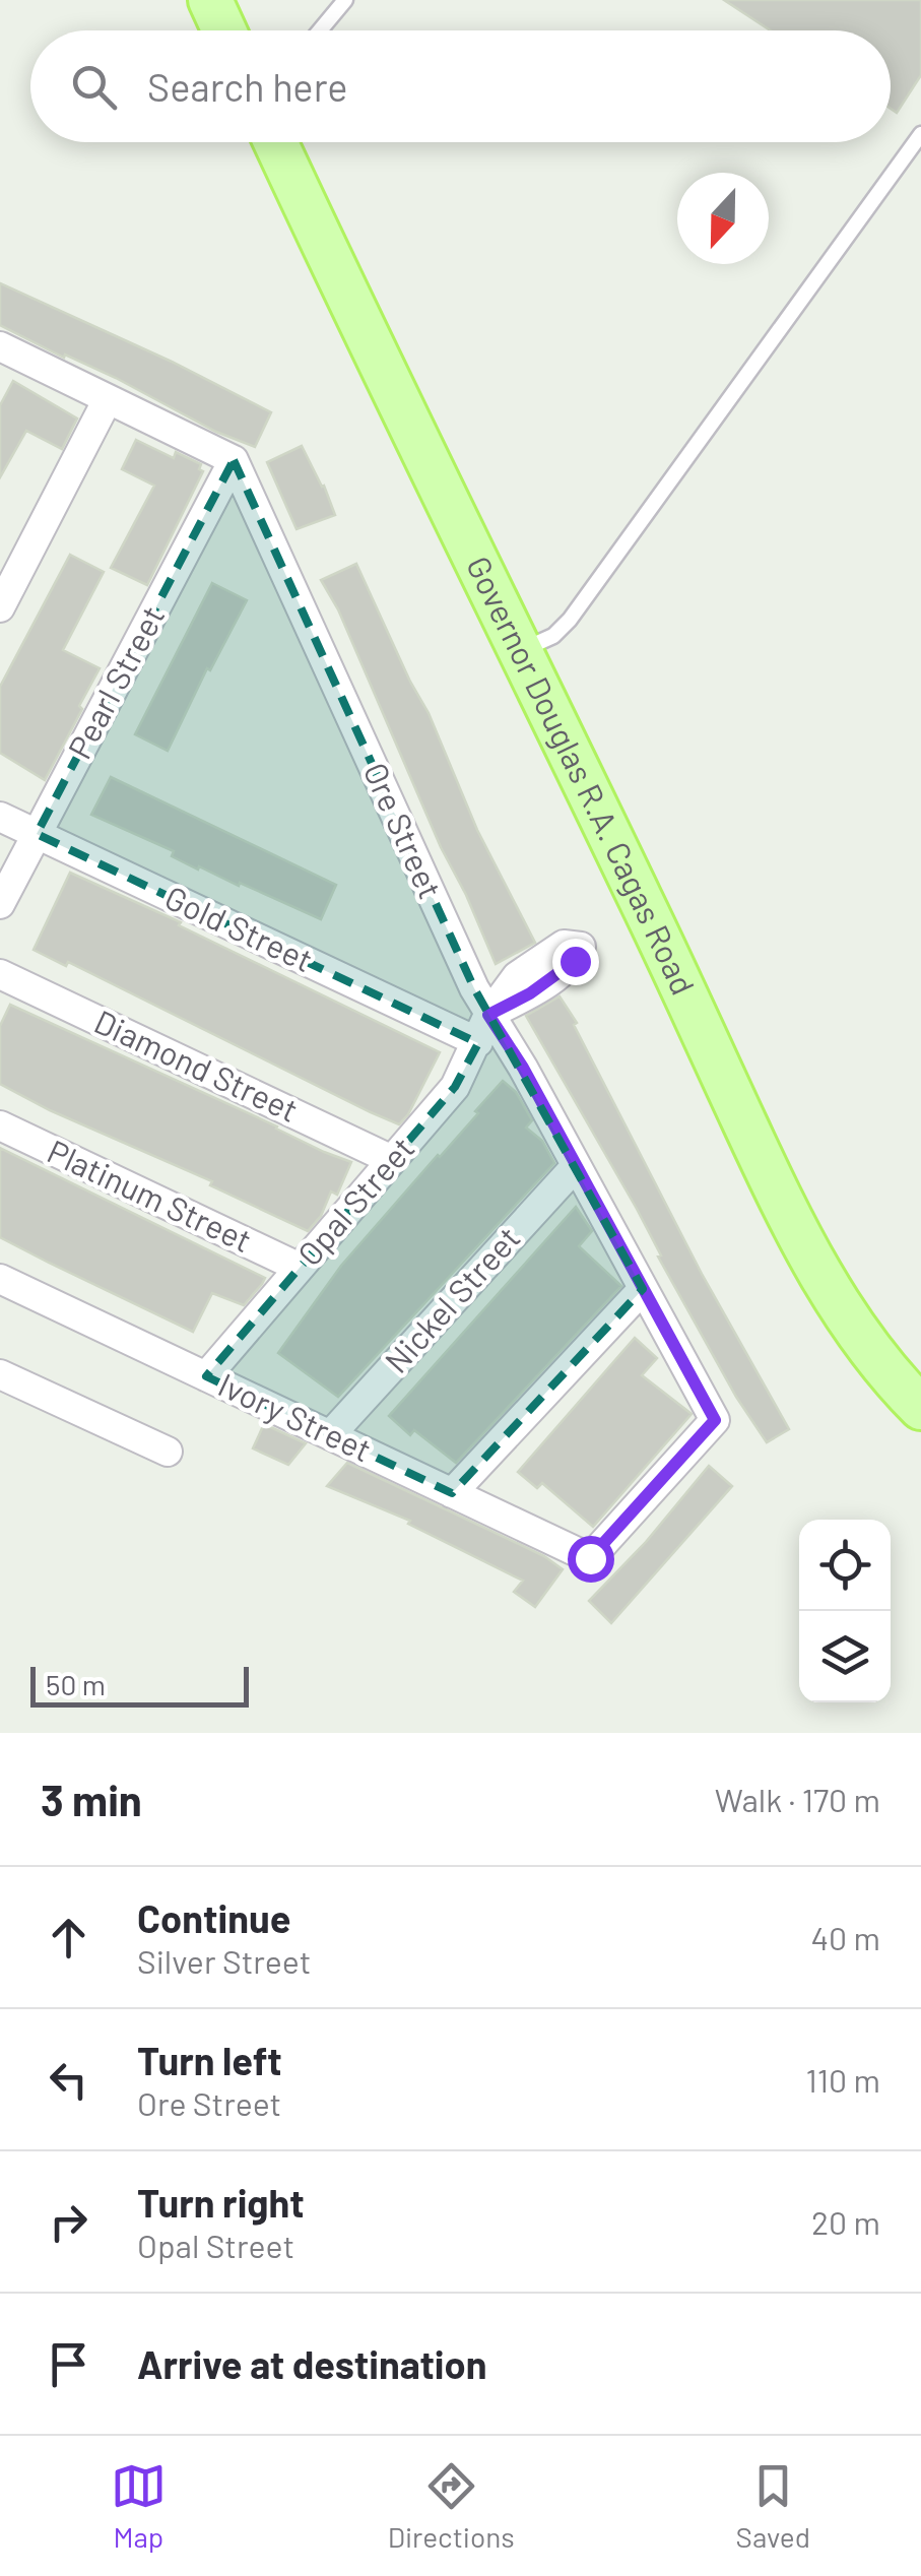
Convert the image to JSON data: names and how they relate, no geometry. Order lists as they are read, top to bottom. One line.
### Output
{"streets":{"main road":["Governor Douglas R.A. Cagas Road"],"street":["Pearl Street","Ore Street","Gold Street","Diamond Street","Platinum Street","Opal Street","Nickel Street","Ivory Street"]},"crossings":[["Pearl Street","Ore Street"],["Pearl Street","Gold Street"],["Ore Street","Opal Street"],["Ore Street","Nickel Street"],["Ore Street","Ivory Street"],["Gold Street","Opal Street"],["Diamond Street","Opal Street"],["Platinum Street","Opal Street"],["Opal Street","Ivory Street"],["Nickel Street","Ivory Street"]],"scale_bar":"50 m","north":"bottom","page":{"search":"Search here","scale":"50 m","heading":["3 min","Walk · 170 m"],"list":[["Continue","Silver Street","40 m"],["Turn left","Ore Street","110 m"],["Turn right","Opal Street","20 m"],"Arrive at destination"],"nav":["Map","Directions","Saved"]}}
